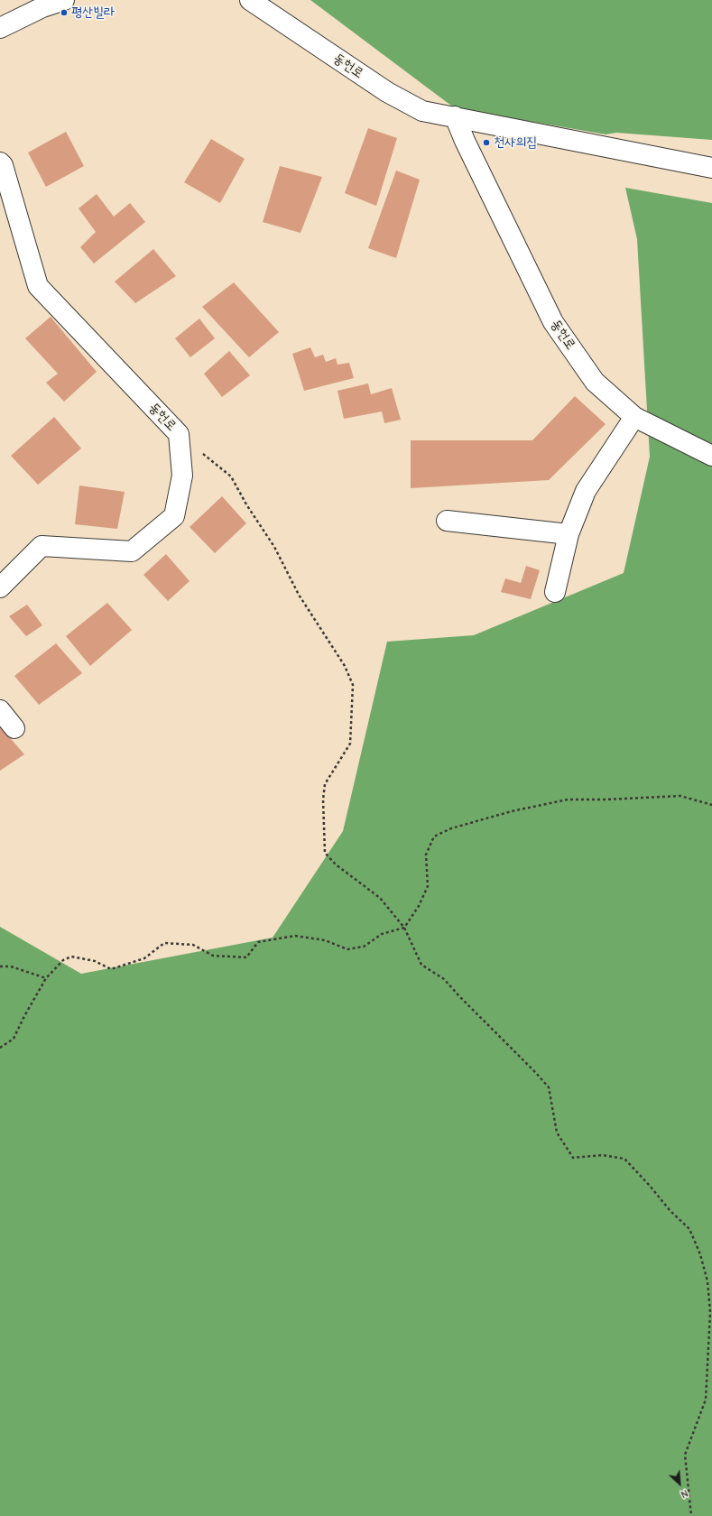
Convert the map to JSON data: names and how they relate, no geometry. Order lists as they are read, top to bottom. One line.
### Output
{"streets":{"street":["동헌로"]},"places":["평산빌라","천사의집"],"north":"bottom right"}
